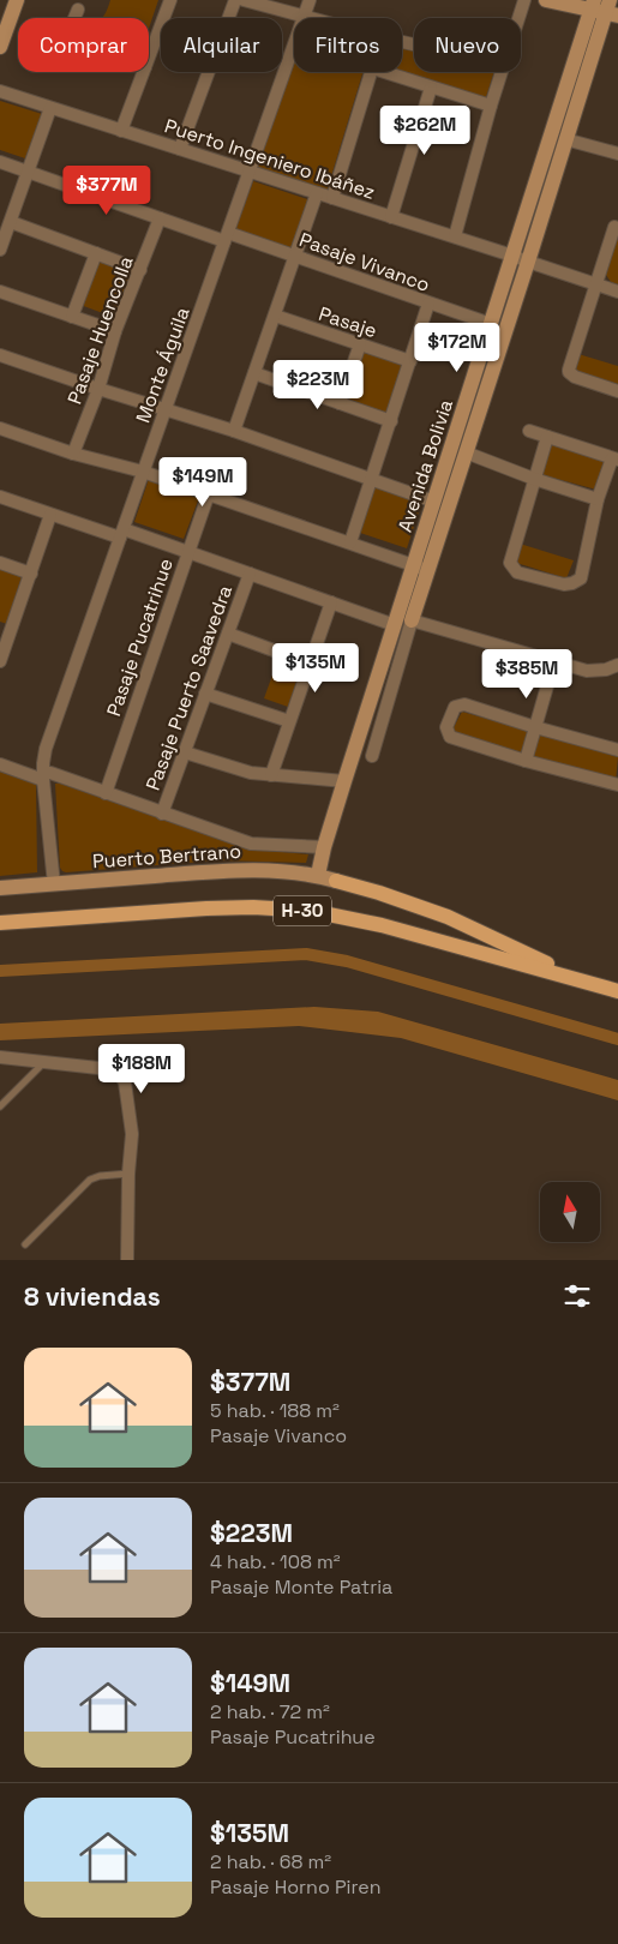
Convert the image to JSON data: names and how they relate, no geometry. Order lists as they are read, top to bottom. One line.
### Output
{"streets":{"main road":["H-30"],"street":["Puerto Ingeniero Ibáñez","Pasaje Vivanco","Pasaje","Pasaje Huencolla","Monte Águila","Avenida Bolivia","Pasaje Pucatrihue","Pasaje Puerto Saavedra","Puerto Bertrano"]},"crossings":[["Puerto Ingeniero Ibáñez","Monte Águila"],["Puerto Ingeniero Ibáñez","Avenida Bolivia"],["Pasaje Vivanco","Pasaje Huencolla"],["Pasaje Vivanco","Monte Águila"],["Pasaje Vivanco","Avenida Bolivia"],["Monte Águila","Puerto Bertrano"],["Avenida Bolivia","Puerto Bertrano"]],"north":"top","page":{"chip":["Comprar","Alquilar","Filtros","Nuevo"],"price":["$262M","$377M","$172M","$223M","$149M","$135M","$385M","$188M"],"heading":"8 viviendas","list":[{"name":"$377M","note":"5 hab. · 188 m² · Pasaje Vivanco"},{"name":"$223M","note":"4 hab. · 108 m² · Pasaje Monte Patria"},{"name":"$149M","note":"2 hab. · 72 m² · Pasaje Pucatrihue"},{"name":"$135M","note":"2 hab. · 68 m² · Pasaje Horno Piren"}]}}
